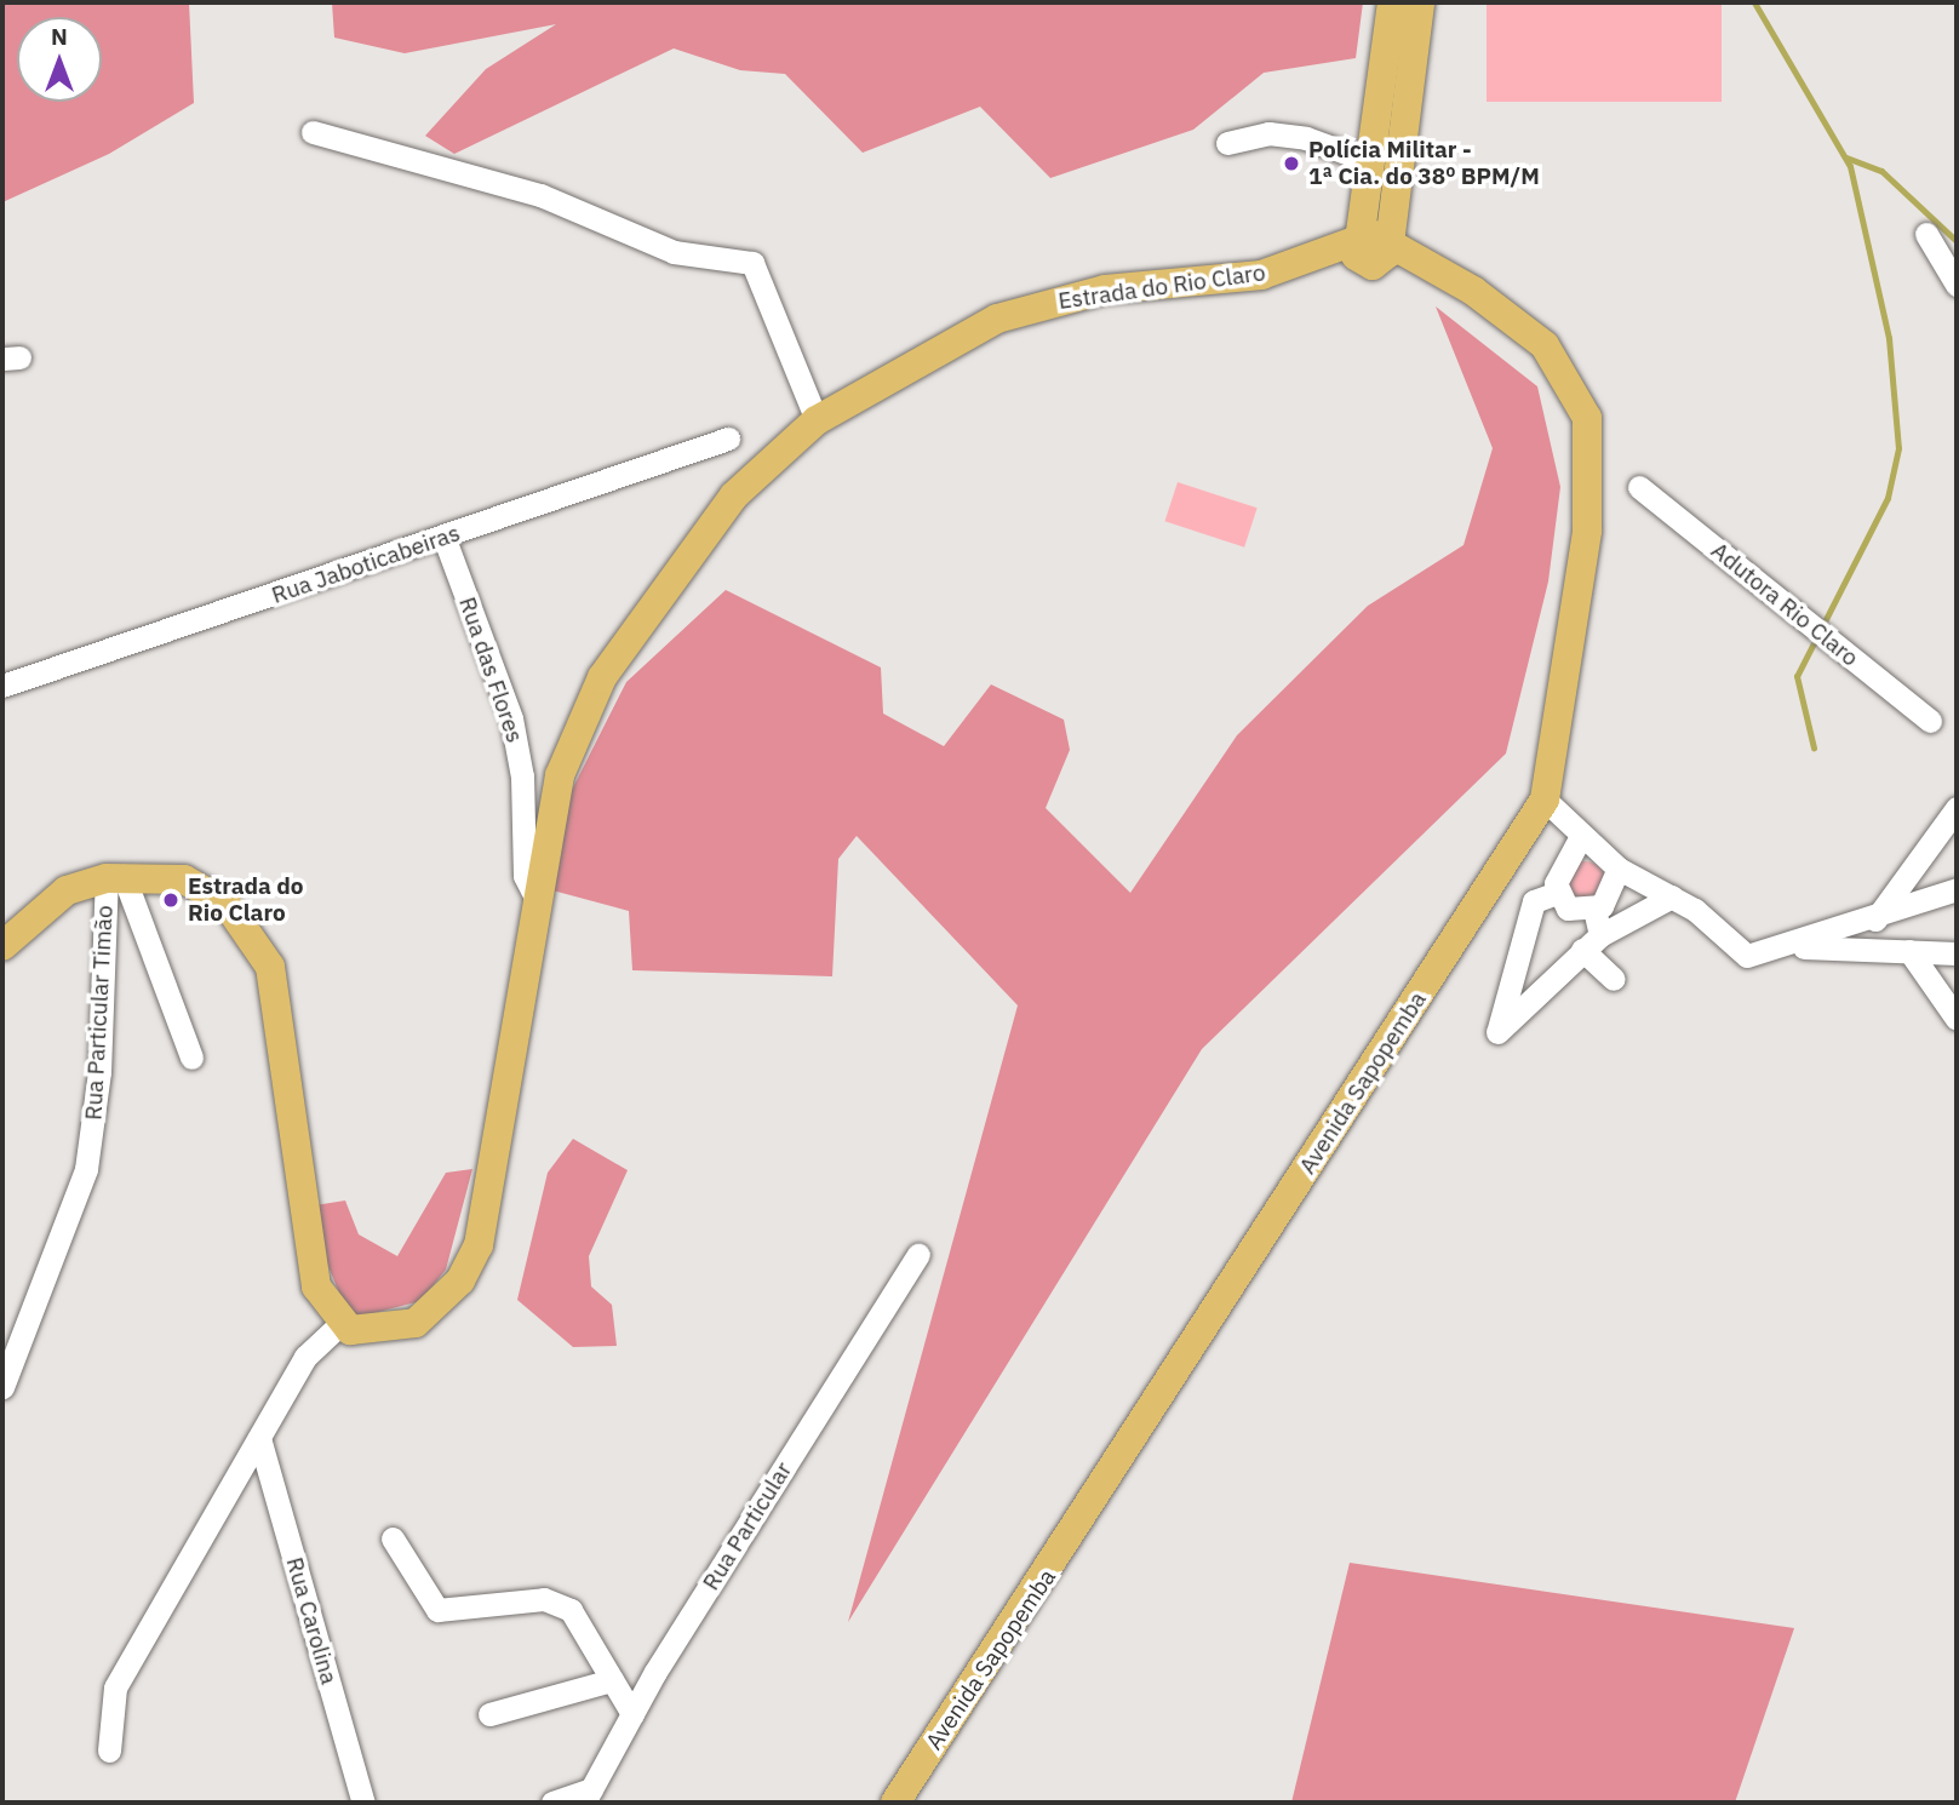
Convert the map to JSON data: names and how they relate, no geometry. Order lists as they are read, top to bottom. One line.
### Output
{"streets":{"main road":["Estrada do Rio Claro","Avenida Sapopemba"],"street":["Rua Jaboticabeiras","Adutora Rio Claro","Rua das Flores","Rua Particular Timão","Rua Particular","Rua Carolina"]},"crossings":[["Estrada do Rio Claro","Rua das Flores"],["Estrada do Rio Claro","Avenida Sapopemba"],["Rua Jaboticabeiras","Rua das Flores"]],"places":["Polícia Militar - 1ª Cia. do 38º BPM/M","Estrada do Rio Claro"],"north":"top"}
